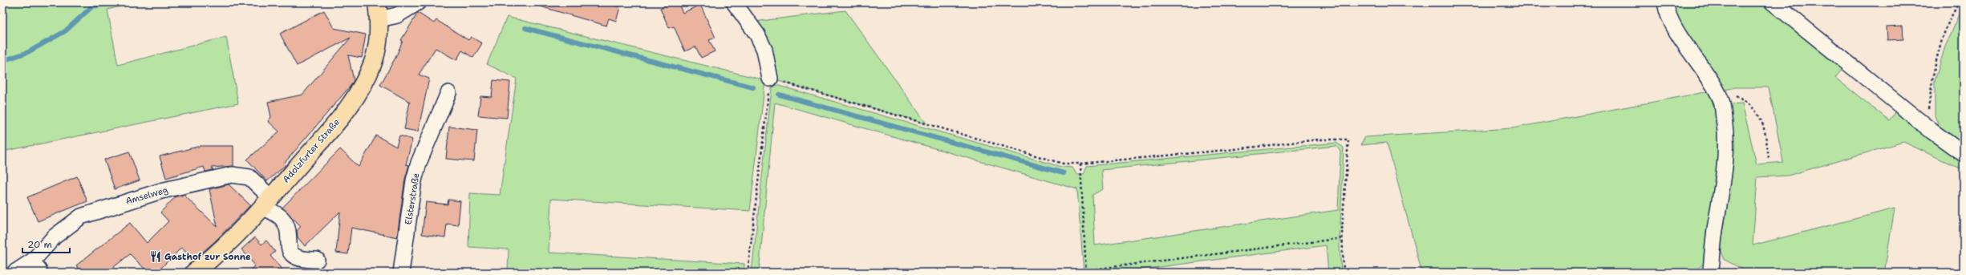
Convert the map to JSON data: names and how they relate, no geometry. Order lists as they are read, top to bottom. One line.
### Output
{"streets":{"main road":["Adolzfurter Straße"],"street":["Amselweg","Elsterstraße"]},"crossings":[["Adolzfurter Straße","Amselweg"]],"places":{"restaurant":["Gasthof zur Sonne"]},"scale_bar":"20 m"}
